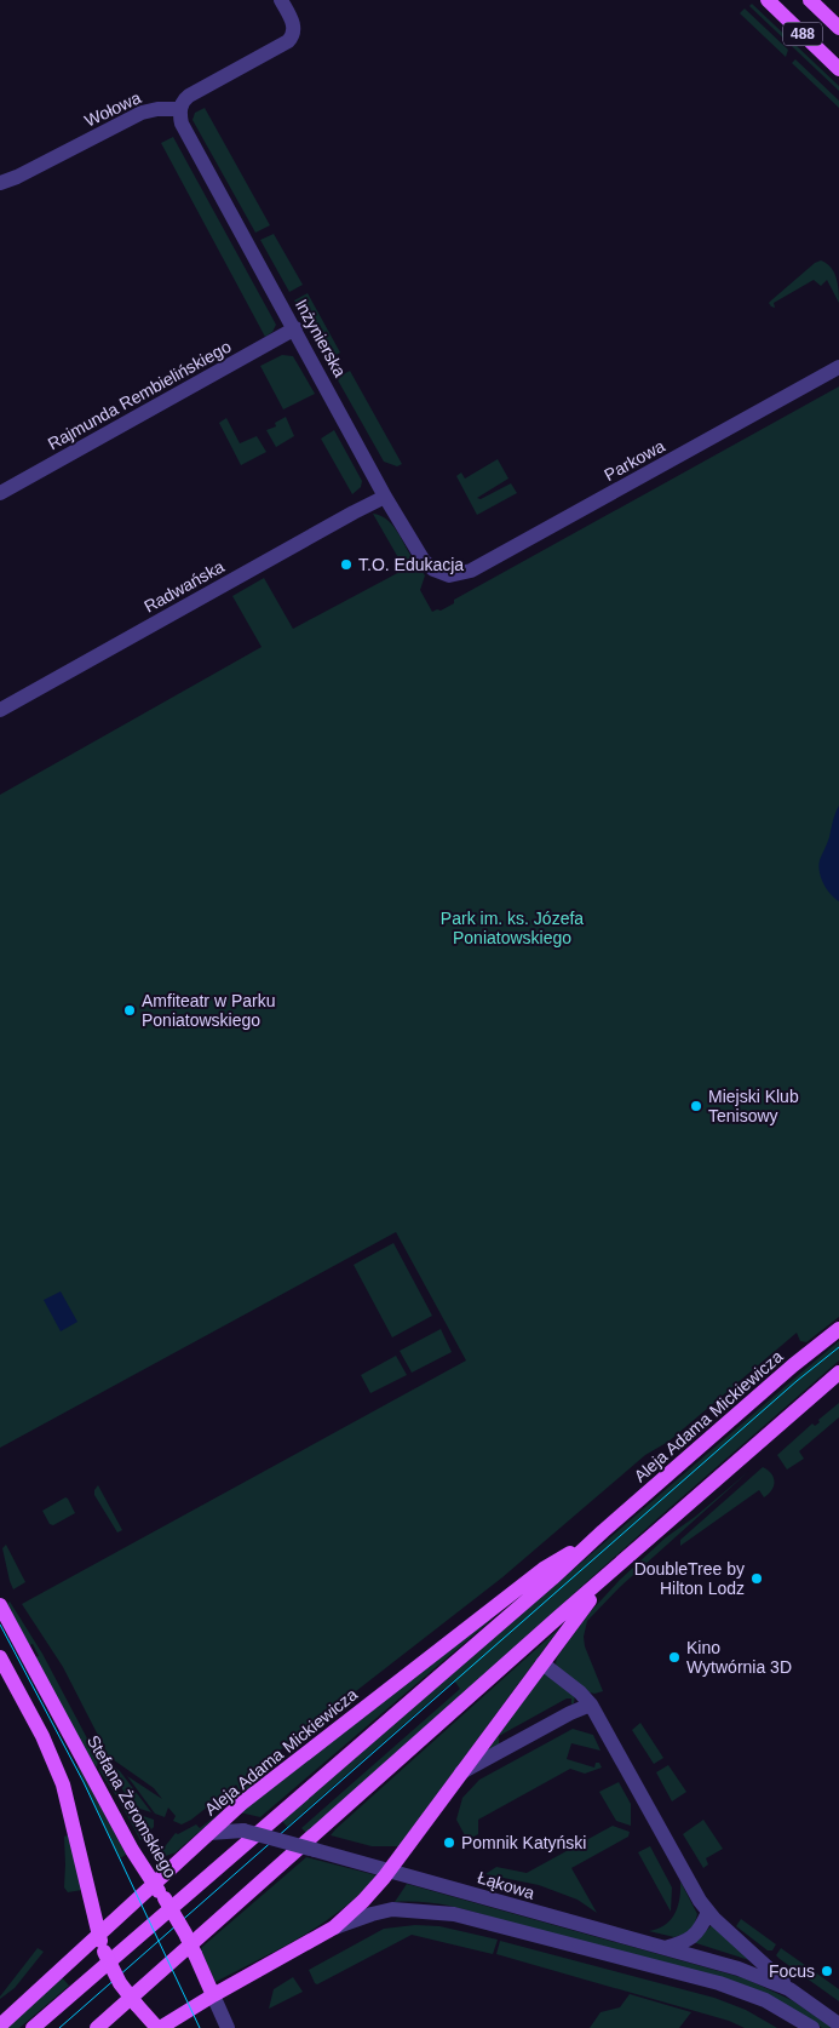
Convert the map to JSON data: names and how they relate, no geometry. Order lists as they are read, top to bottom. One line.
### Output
{"streets":{"main road":["488","Aleja Adama Mickiewicza","Stefana Żeromskiego"],"street":["Wołowa","Inżynierska","Rajmunda Rembielińskiego","Parkowa","Radwańska","Łąkowa"]},"crossings":[["Wołowa","Inżynierska"],["Inżynierska","Rajmunda Rembielińskiego"],["Inżynierska","Parkowa"],["Inżynierska","Radwańska"],["Aleja Adama Mickiewicza","Stefana Żeromskiego"],["Aleja Adama Mickiewicza","Łąkowa"]],"parks":["Park im. ks. Józefa Poniatowskiego"],"places":["T.O. Edukacja","Amfiteatr w Parku Poniatowskiego","Miejski Klub Tenisowy","DoubleTree by Hilton Lodz","Kino Wytwórnia 3D","Pomnik Katyński","Focus"]}
